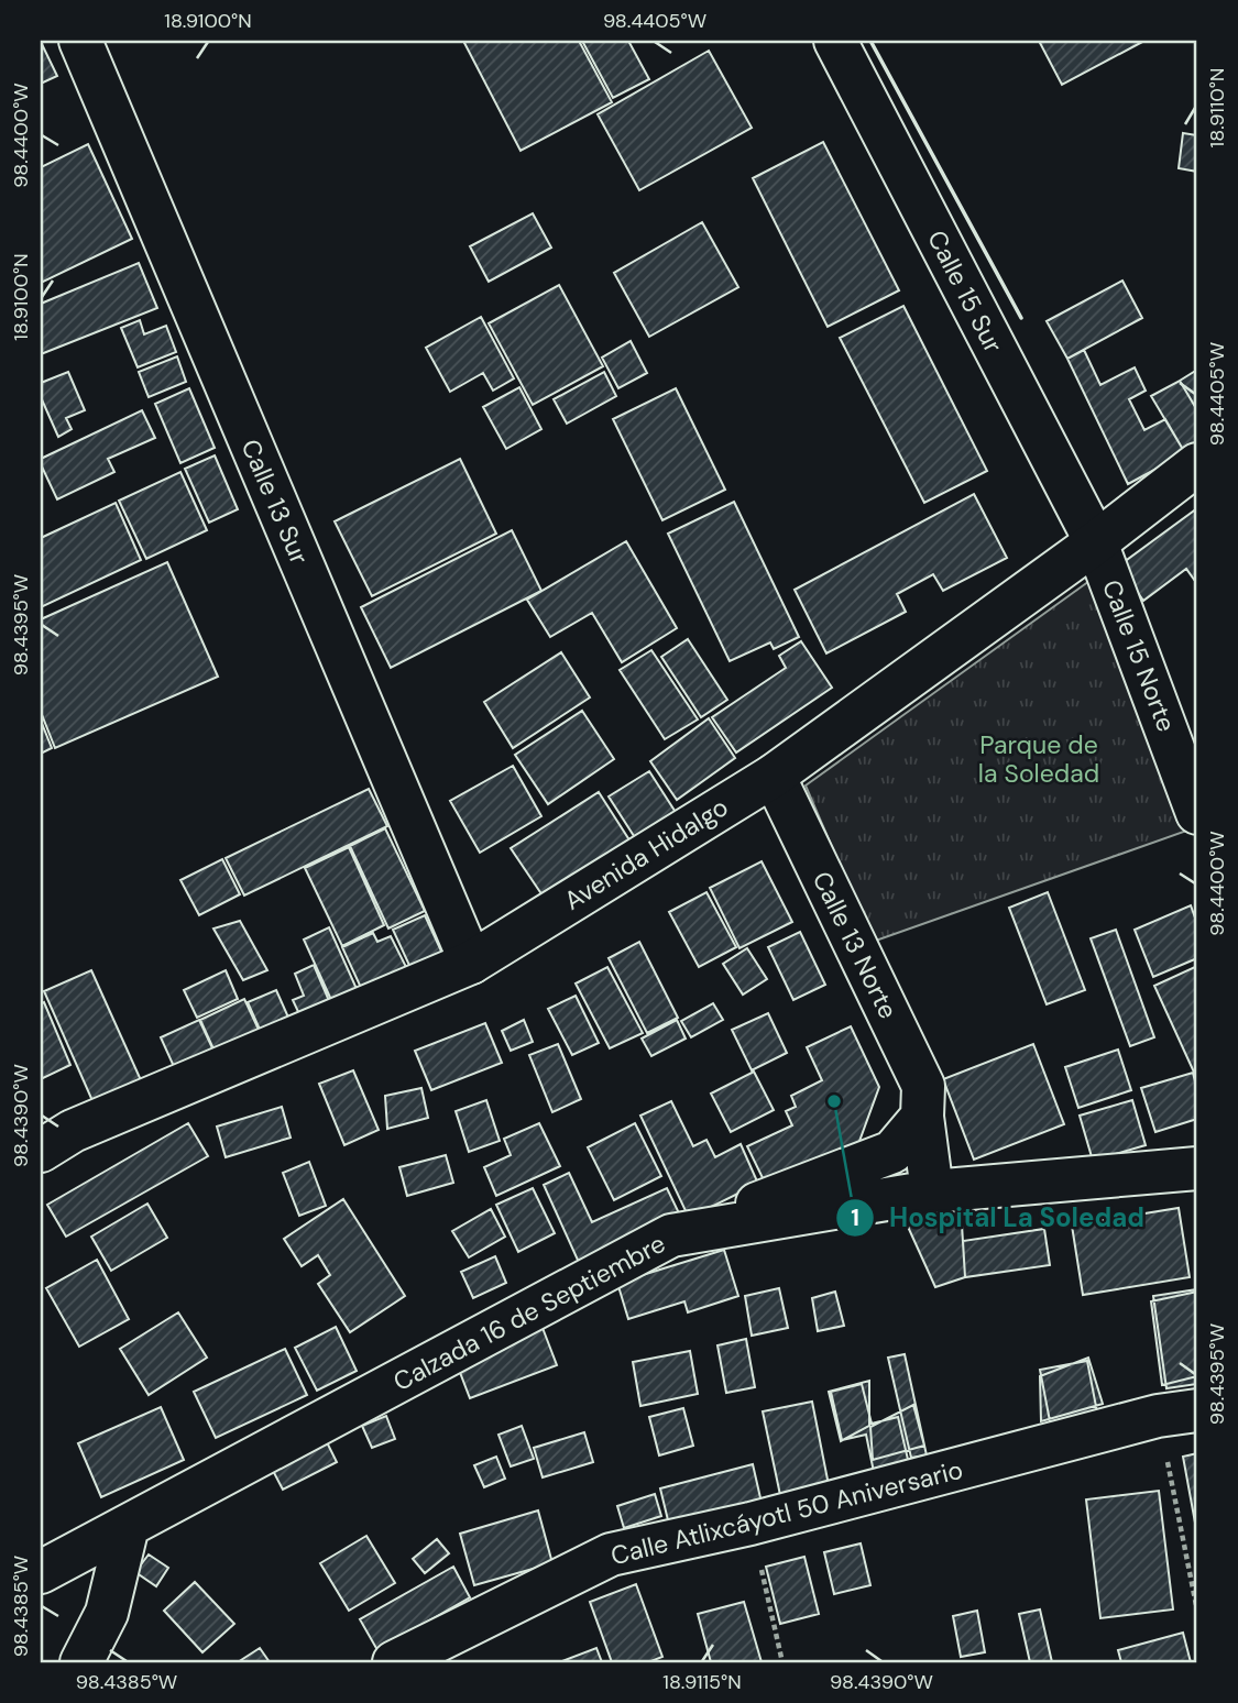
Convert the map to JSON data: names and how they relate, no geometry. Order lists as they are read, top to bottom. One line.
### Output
{"streets":{"street":["Calle 15 Sur","Calle 13 Sur","Calle 15 Norte","Avenida Hidalgo","Calle 13 Norte","Calzada 16 de Septiembre","Calle Atlixcáyotl 50 Aniversario"]},"crossings":[["Calle 15 Sur","Calle 15 Norte"],["Calle 15 Sur","Avenida Hidalgo"],["Calle 13 Sur","Avenida Hidalgo"],["Calle 15 Norte","Avenida Hidalgo"],["Avenida Hidalgo","Calle 13 Norte"],["Calle 13 Norte","Calzada 16 de Septiembre"]],"parks":["Parque de la Soledad"],"places":["Hospital La Soledad"],"coordinates":["18.9100°N","98.4405°W","18.9110°N","98.4400°W","98.4395°W","98.4390°W","98.4385°W","18.9115°N"]}
